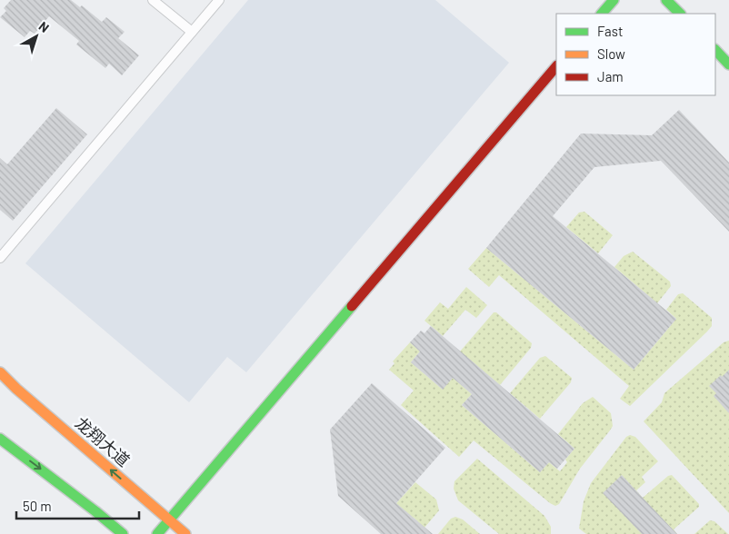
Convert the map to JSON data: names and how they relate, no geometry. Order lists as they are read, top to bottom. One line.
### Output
{"streets":{"street":["龙翔大道"]},"legend":["Fast","Slow","Jam"],"scale_bar":"50 m","north":"top right"}
